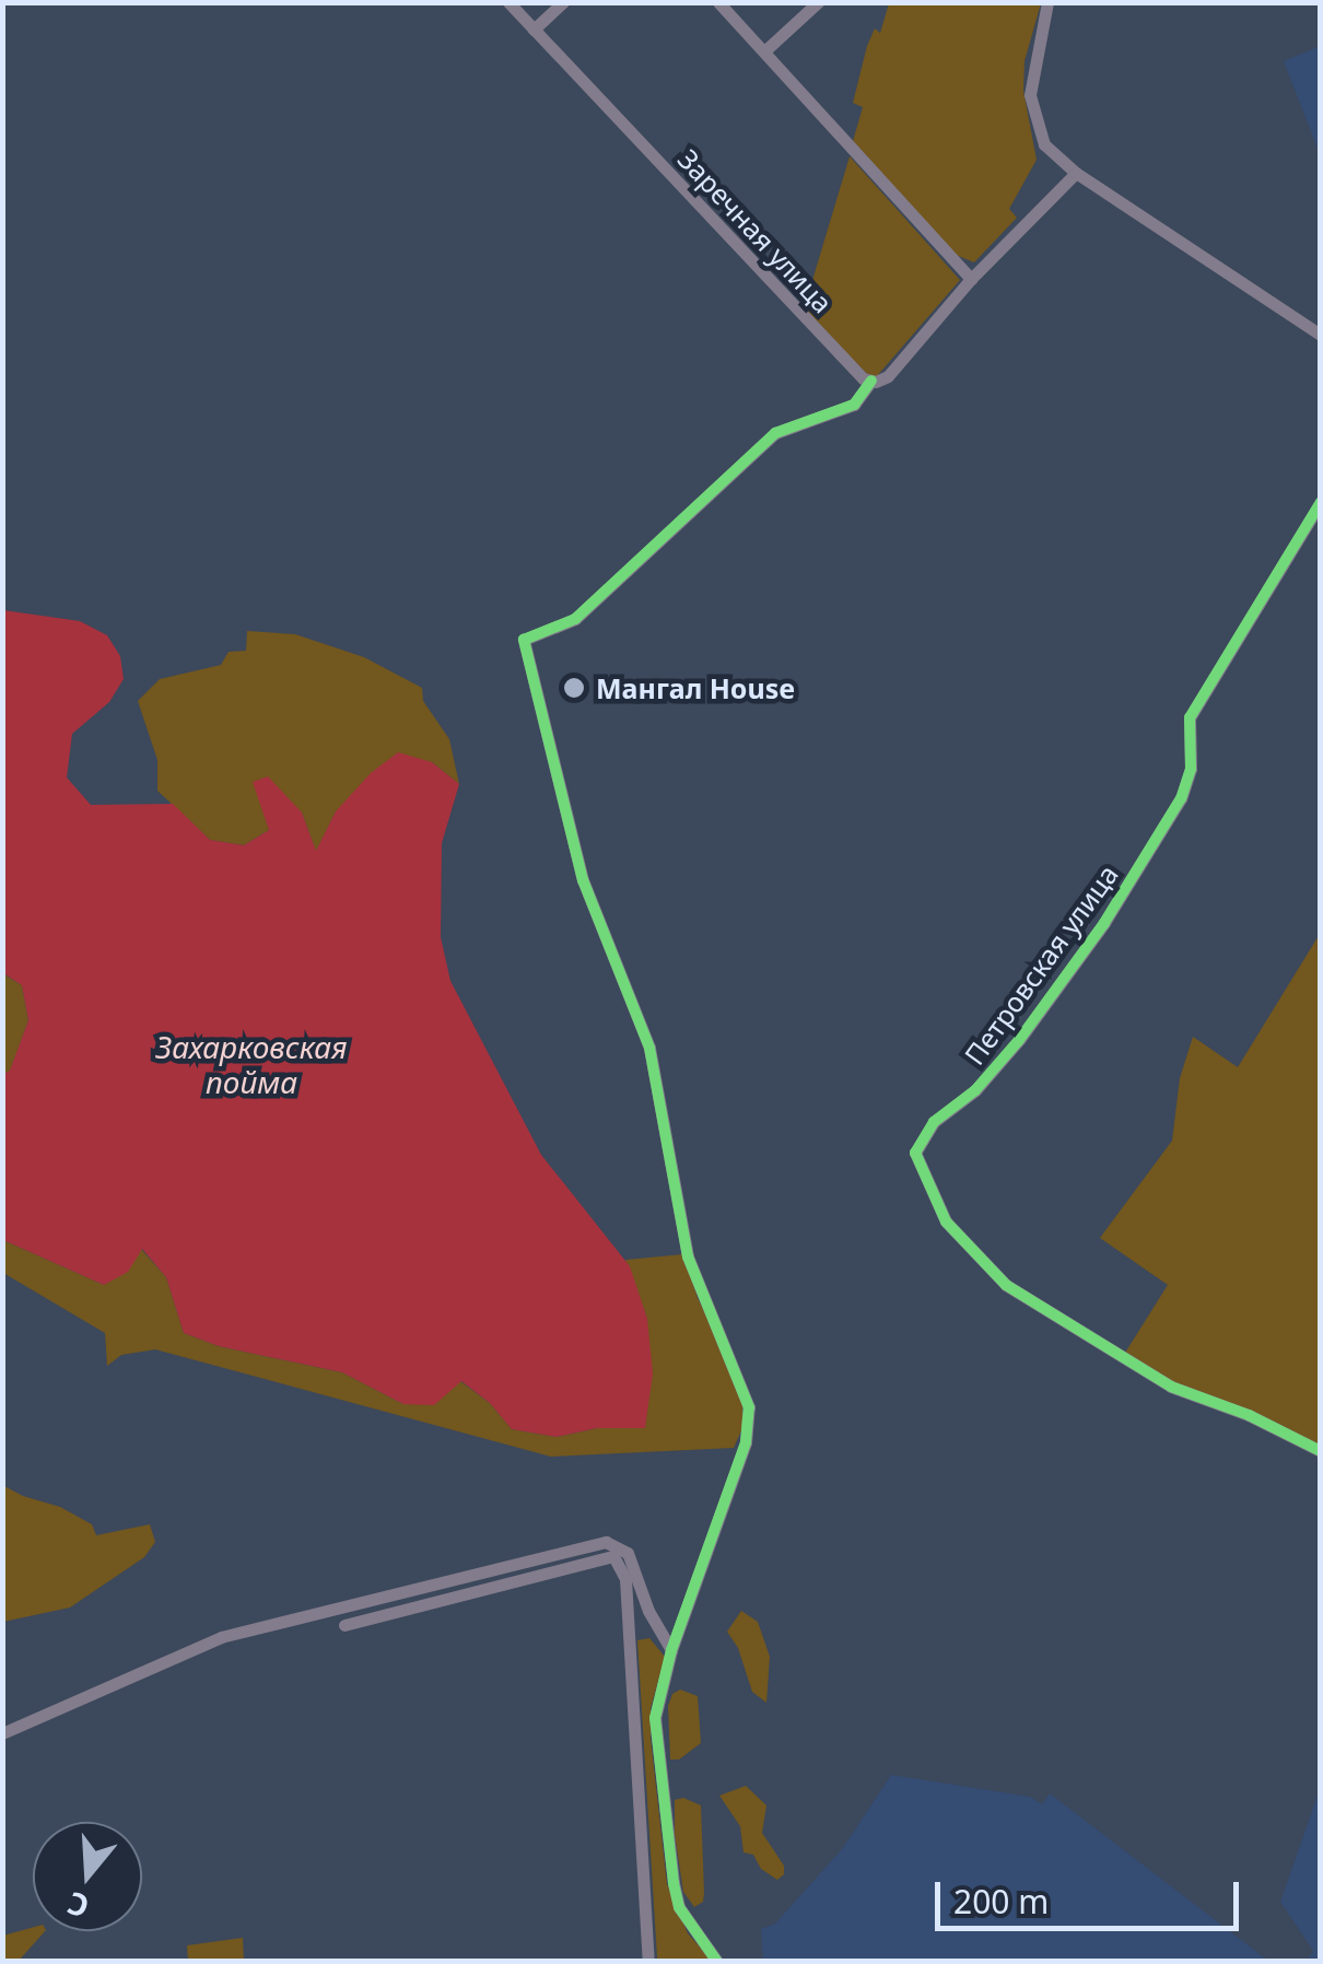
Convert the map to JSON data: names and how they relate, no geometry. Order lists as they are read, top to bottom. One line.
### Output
{"streets":{"street":["Заречная улица","Петровская улица"]},"water":["Захарковская пойма"],"places":["Мангал House"],"scale_bar":"200 m","north":"bottom"}
